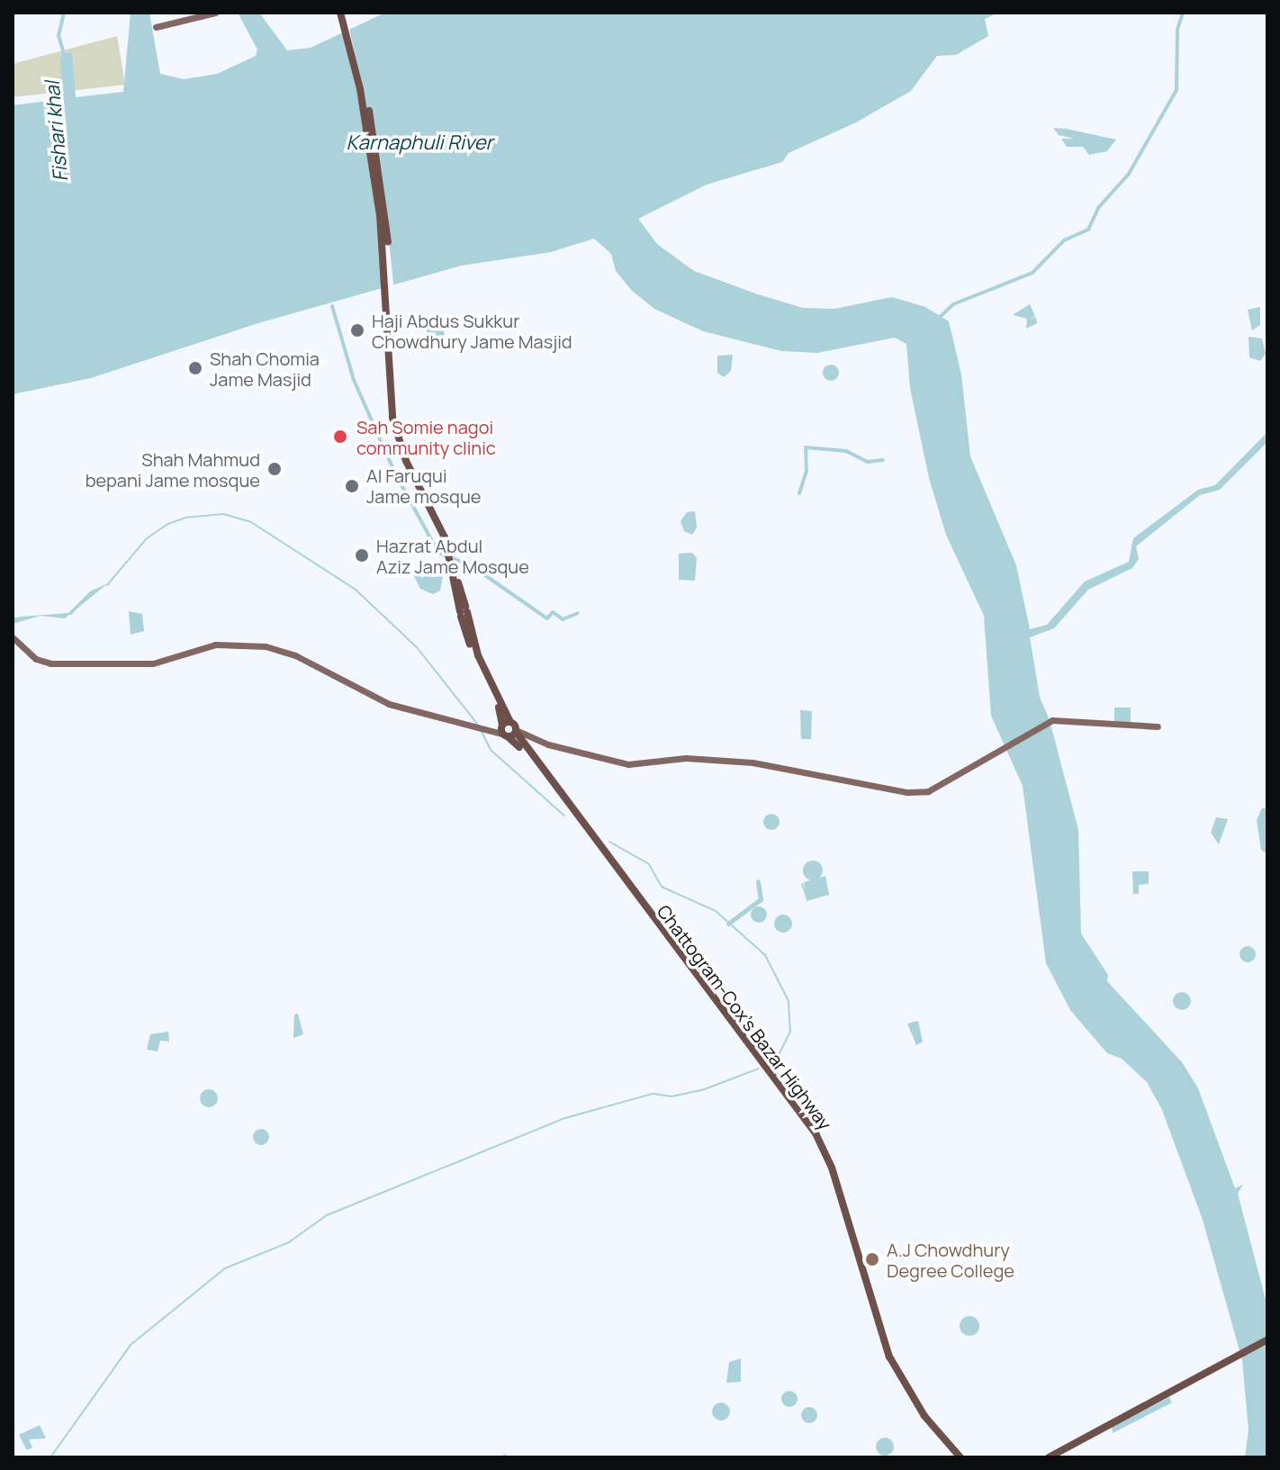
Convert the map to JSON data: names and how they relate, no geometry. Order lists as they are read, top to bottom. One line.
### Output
{"streets":{"highway":["Chattogram-Cox's Bazar Highway"]},"water":["Fishari khal","Karnaphuli River"],"places":["Haji Abdus Sukkur Chowdhury Jame Masjid","Shah Chomia Jame Masjid","Sah Somie nagoi community clinic","Shah Mahmud bepani Jame mosque","Al Faruqui Jame mosque","Hazrat Abdul Aziz Jame Mosque","A.J Chowdhury Degree College"]}
